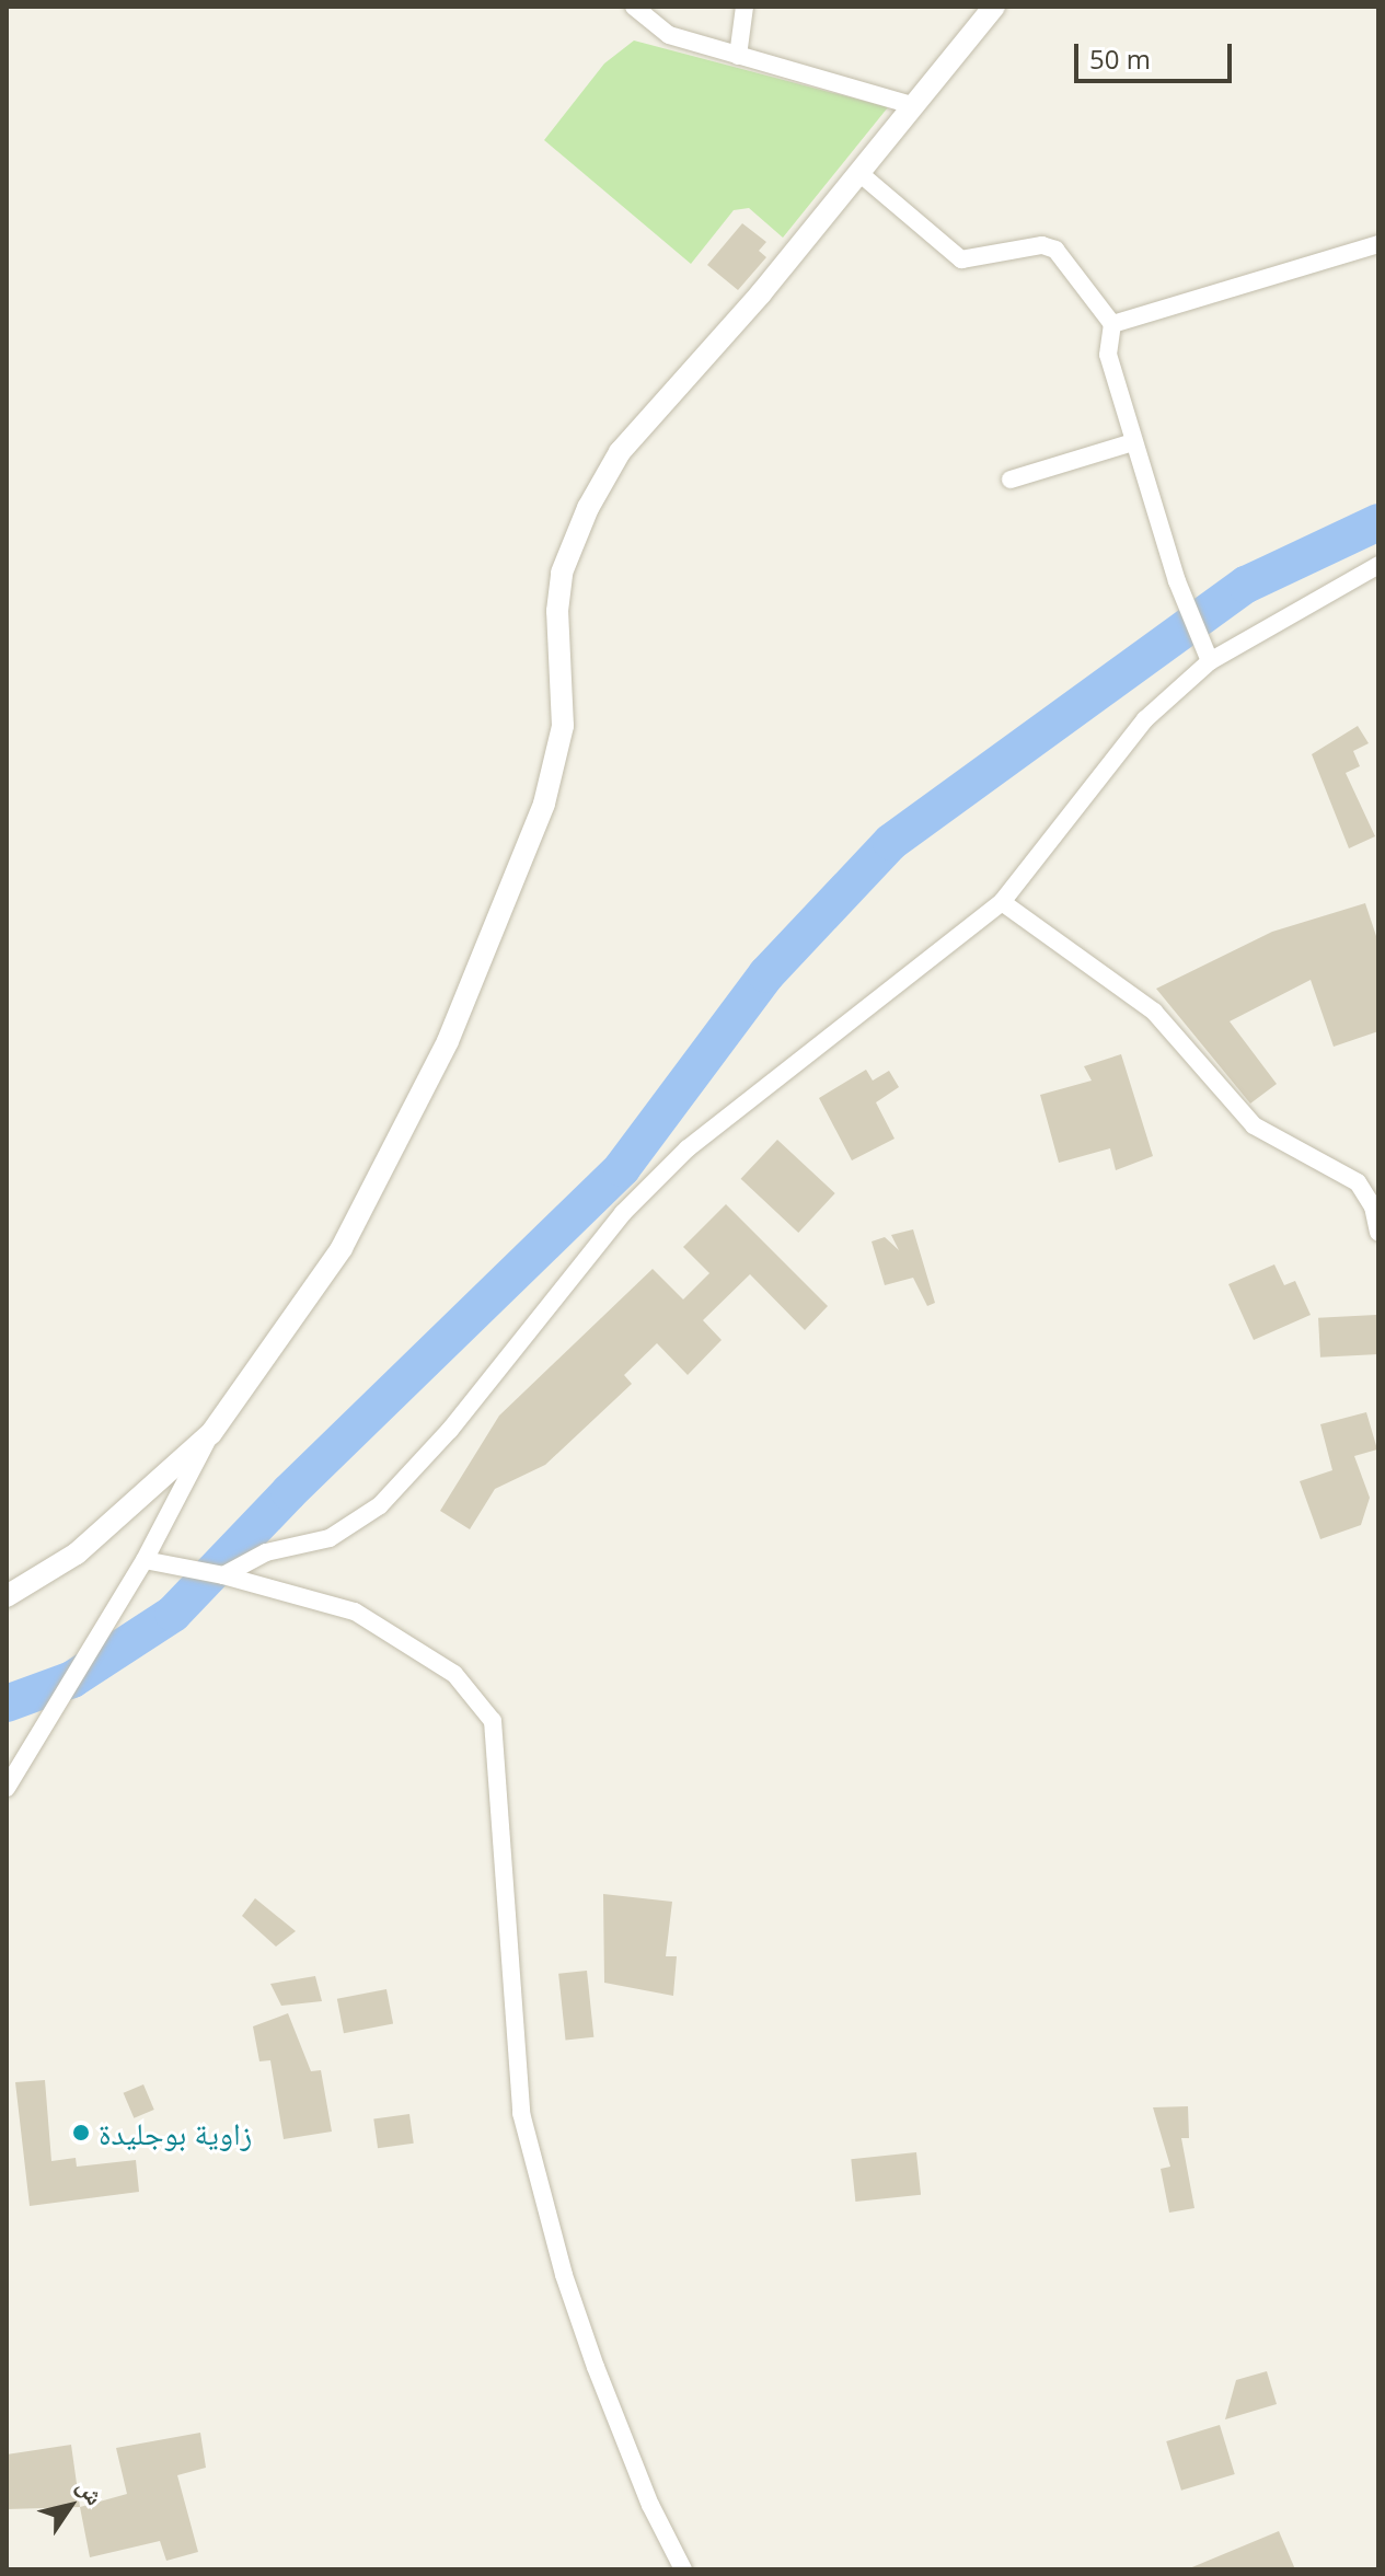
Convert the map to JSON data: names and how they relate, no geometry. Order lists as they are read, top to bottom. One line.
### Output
{"places":["زاوية بوجليدة"],"scale_bar":"50 m","north":"top right"}
